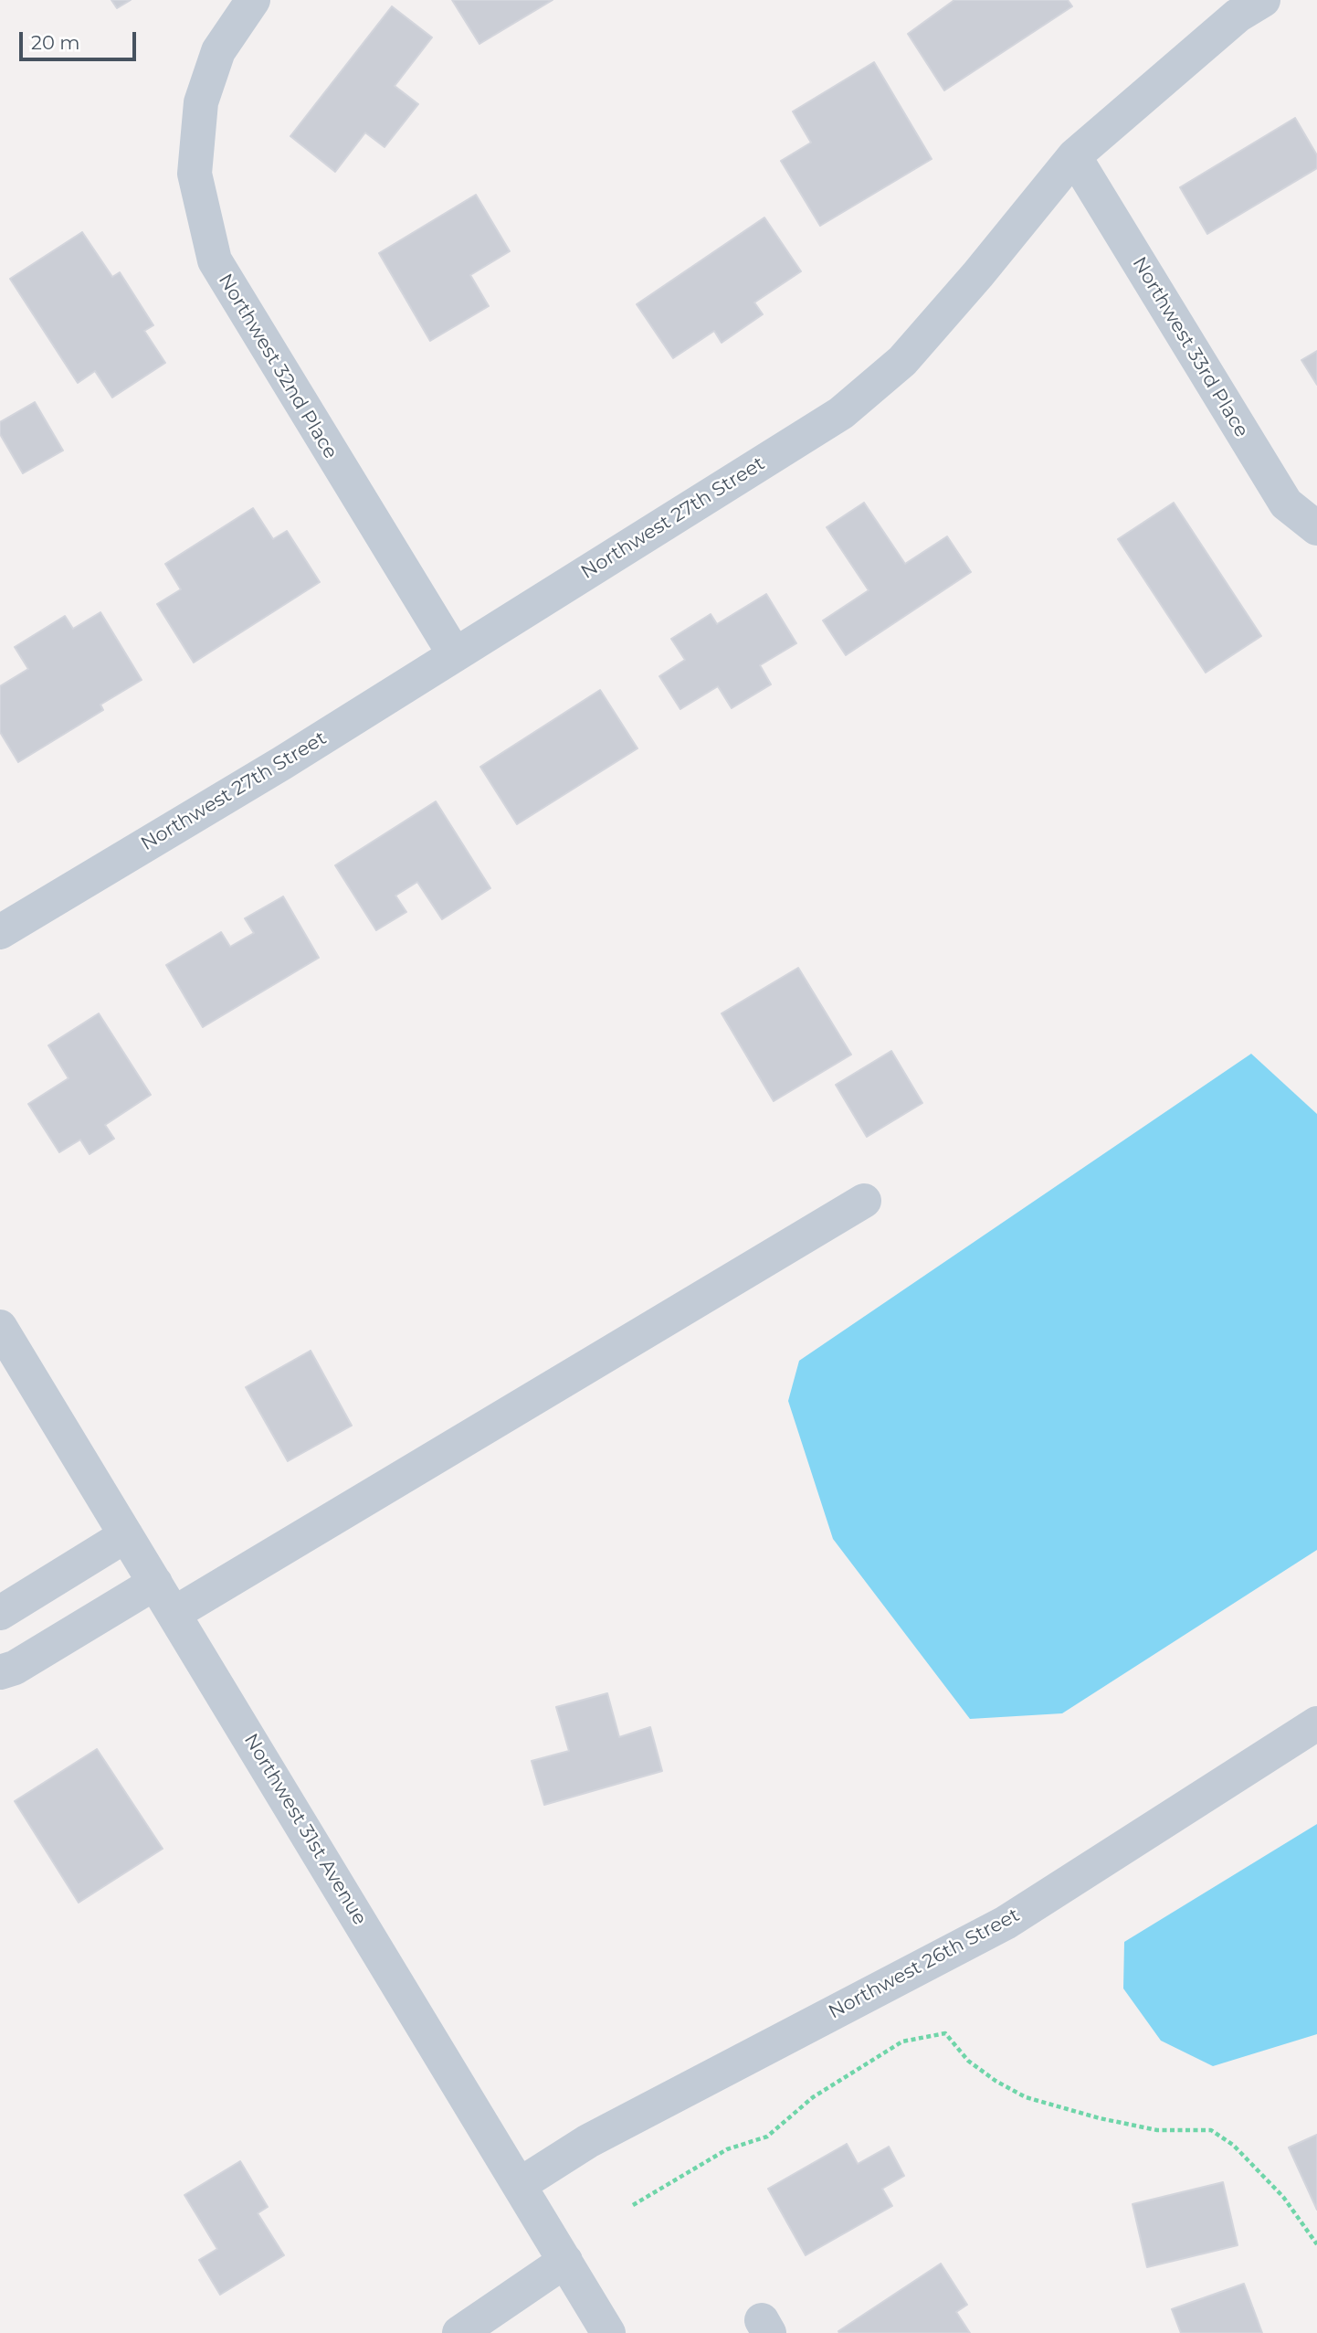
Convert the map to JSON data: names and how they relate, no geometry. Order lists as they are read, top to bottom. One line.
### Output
{"streets":{"street":["Northwest 33rd Place","Northwest 32nd Place","Northwest 27th Street","Northwest 31st Avenue","Northwest 26th Street"]},"crossings":[["Northwest 33rd Place","Northwest 27th Street"],["Northwest 32nd Place","Northwest 27th Street"],["Northwest 31st Avenue","Northwest 26th Street"]],"scale_bar":"20 m"}
